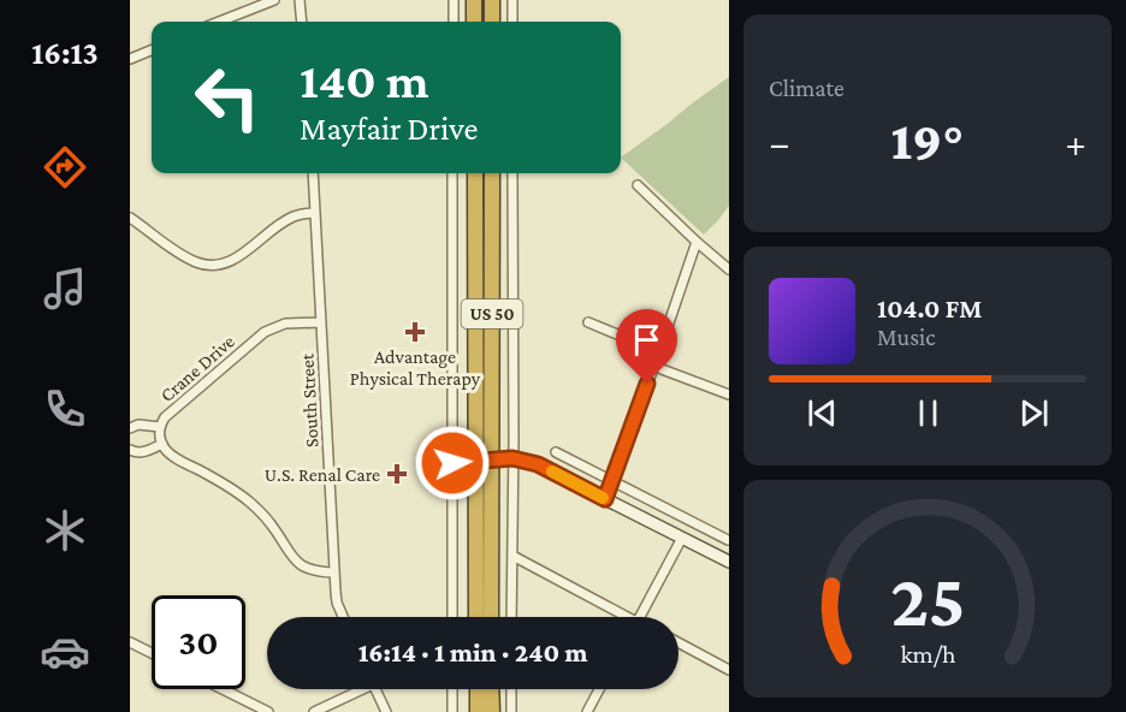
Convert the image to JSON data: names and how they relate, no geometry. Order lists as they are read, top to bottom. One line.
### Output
{"streets":{"highway":["US 50"],"street":["Crane Drive","South Street"]},"crossings":[["Crane Drive","South Street"]],"places":{"health":["Advantage Physical Therapy","U.S. Renal Care"]},"page":{"tabs":"16:13","tile":"Climate","turn":["140 m","Mayfair Drive"],"heat":["−","19°","+"],"song":["104.0 FM","Music"],"limit":"30","trip":"16:14 · 1 min · 240 m","gauge":["25","km/h"]}}
